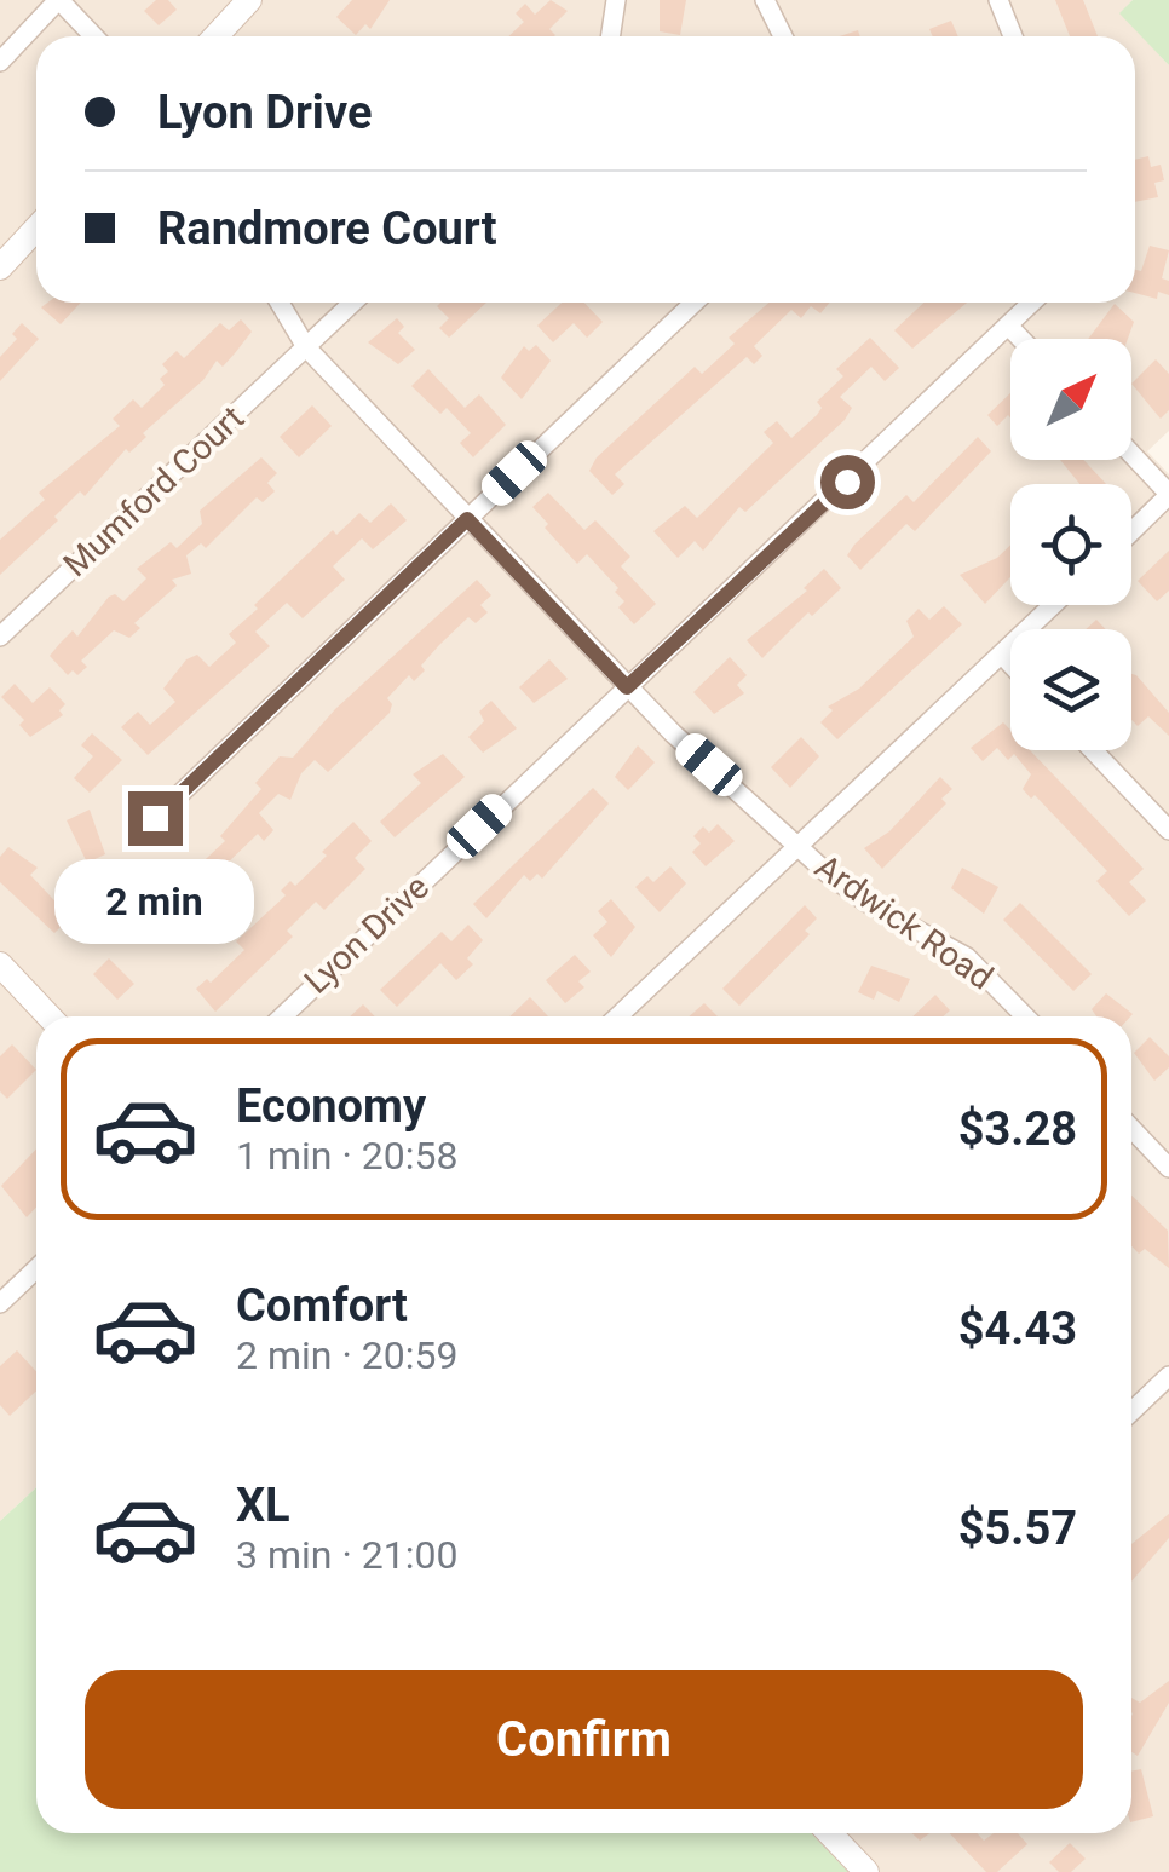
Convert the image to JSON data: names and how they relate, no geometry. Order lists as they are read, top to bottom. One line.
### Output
{"streets":{"street":["Mumford Court","Ardwick Road","Lyon Drive"]},"crossings":[["Mumford Court","Ardwick Road"],["Ardwick Road","Lyon Drive"]],"north":"top right","page":{"banner":["Lyon Drive","Randmore Court"],"bubble":"2 min","list":[{"name":"Economy","note":"1 min · 20:58","value":"$3.28"},{"name":"Comfort","note":"2 min · 20:59","value":"$4.43"},{"name":"XL","note":"3 min · 21:00","value":"$5.57"}],"buttons":"Confirm"}}
